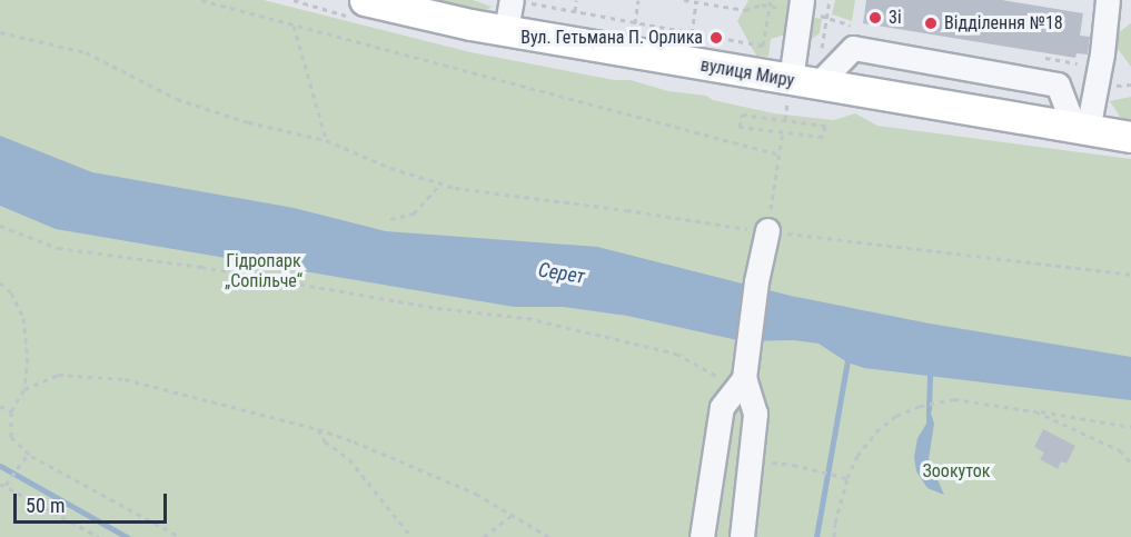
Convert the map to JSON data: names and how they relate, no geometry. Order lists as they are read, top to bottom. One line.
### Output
{"streets":{"main road":["вулиця Миру"]},"water":["Серет"],"parks":["Гідропарк „Сопільче“","Зоокуток"],"places":["3і","Відділення №18","Вул. Гетьмана П. Орлика"],"scale_bar":"50 m"}
